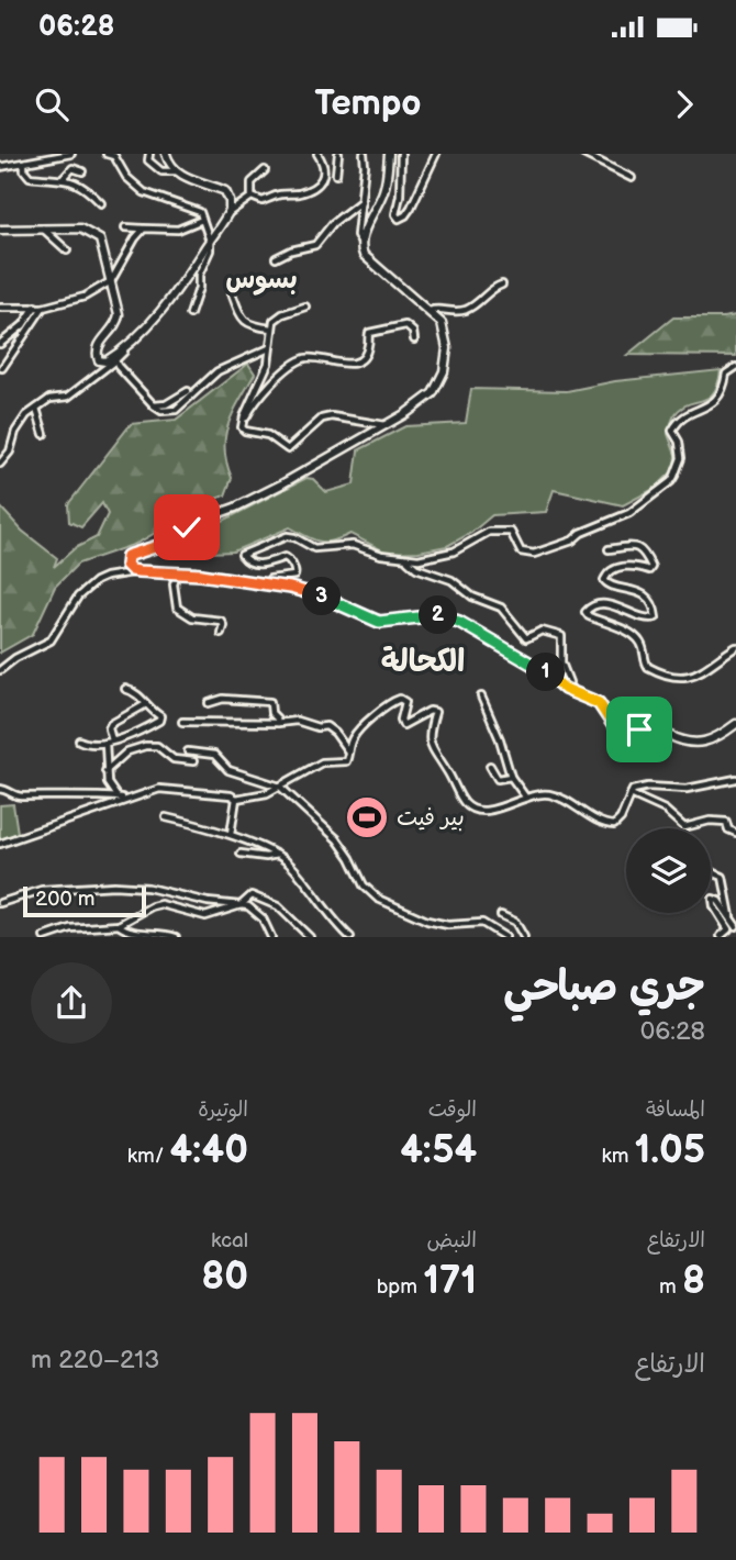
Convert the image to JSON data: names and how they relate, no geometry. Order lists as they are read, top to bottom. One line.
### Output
{"districts":["بسوس","الكحالة"],"places":{"sports":["بير فيت"]},"scale_bar":"200 m","page":{"status":"06:28","header":"Tempo","pins":["3","2","1"],"scale":"200 m","heading":["جري صباحي","06:28"],"stats":[["المسافة","1.05 km"],["الوقت","4:54"],["الوتيرة","4:40 /km"],["الارتفاع","8 m"],["النبض","171 bpm"],["kcal","80"]],"chart":["الارتفاع","213–220 m"]}}
